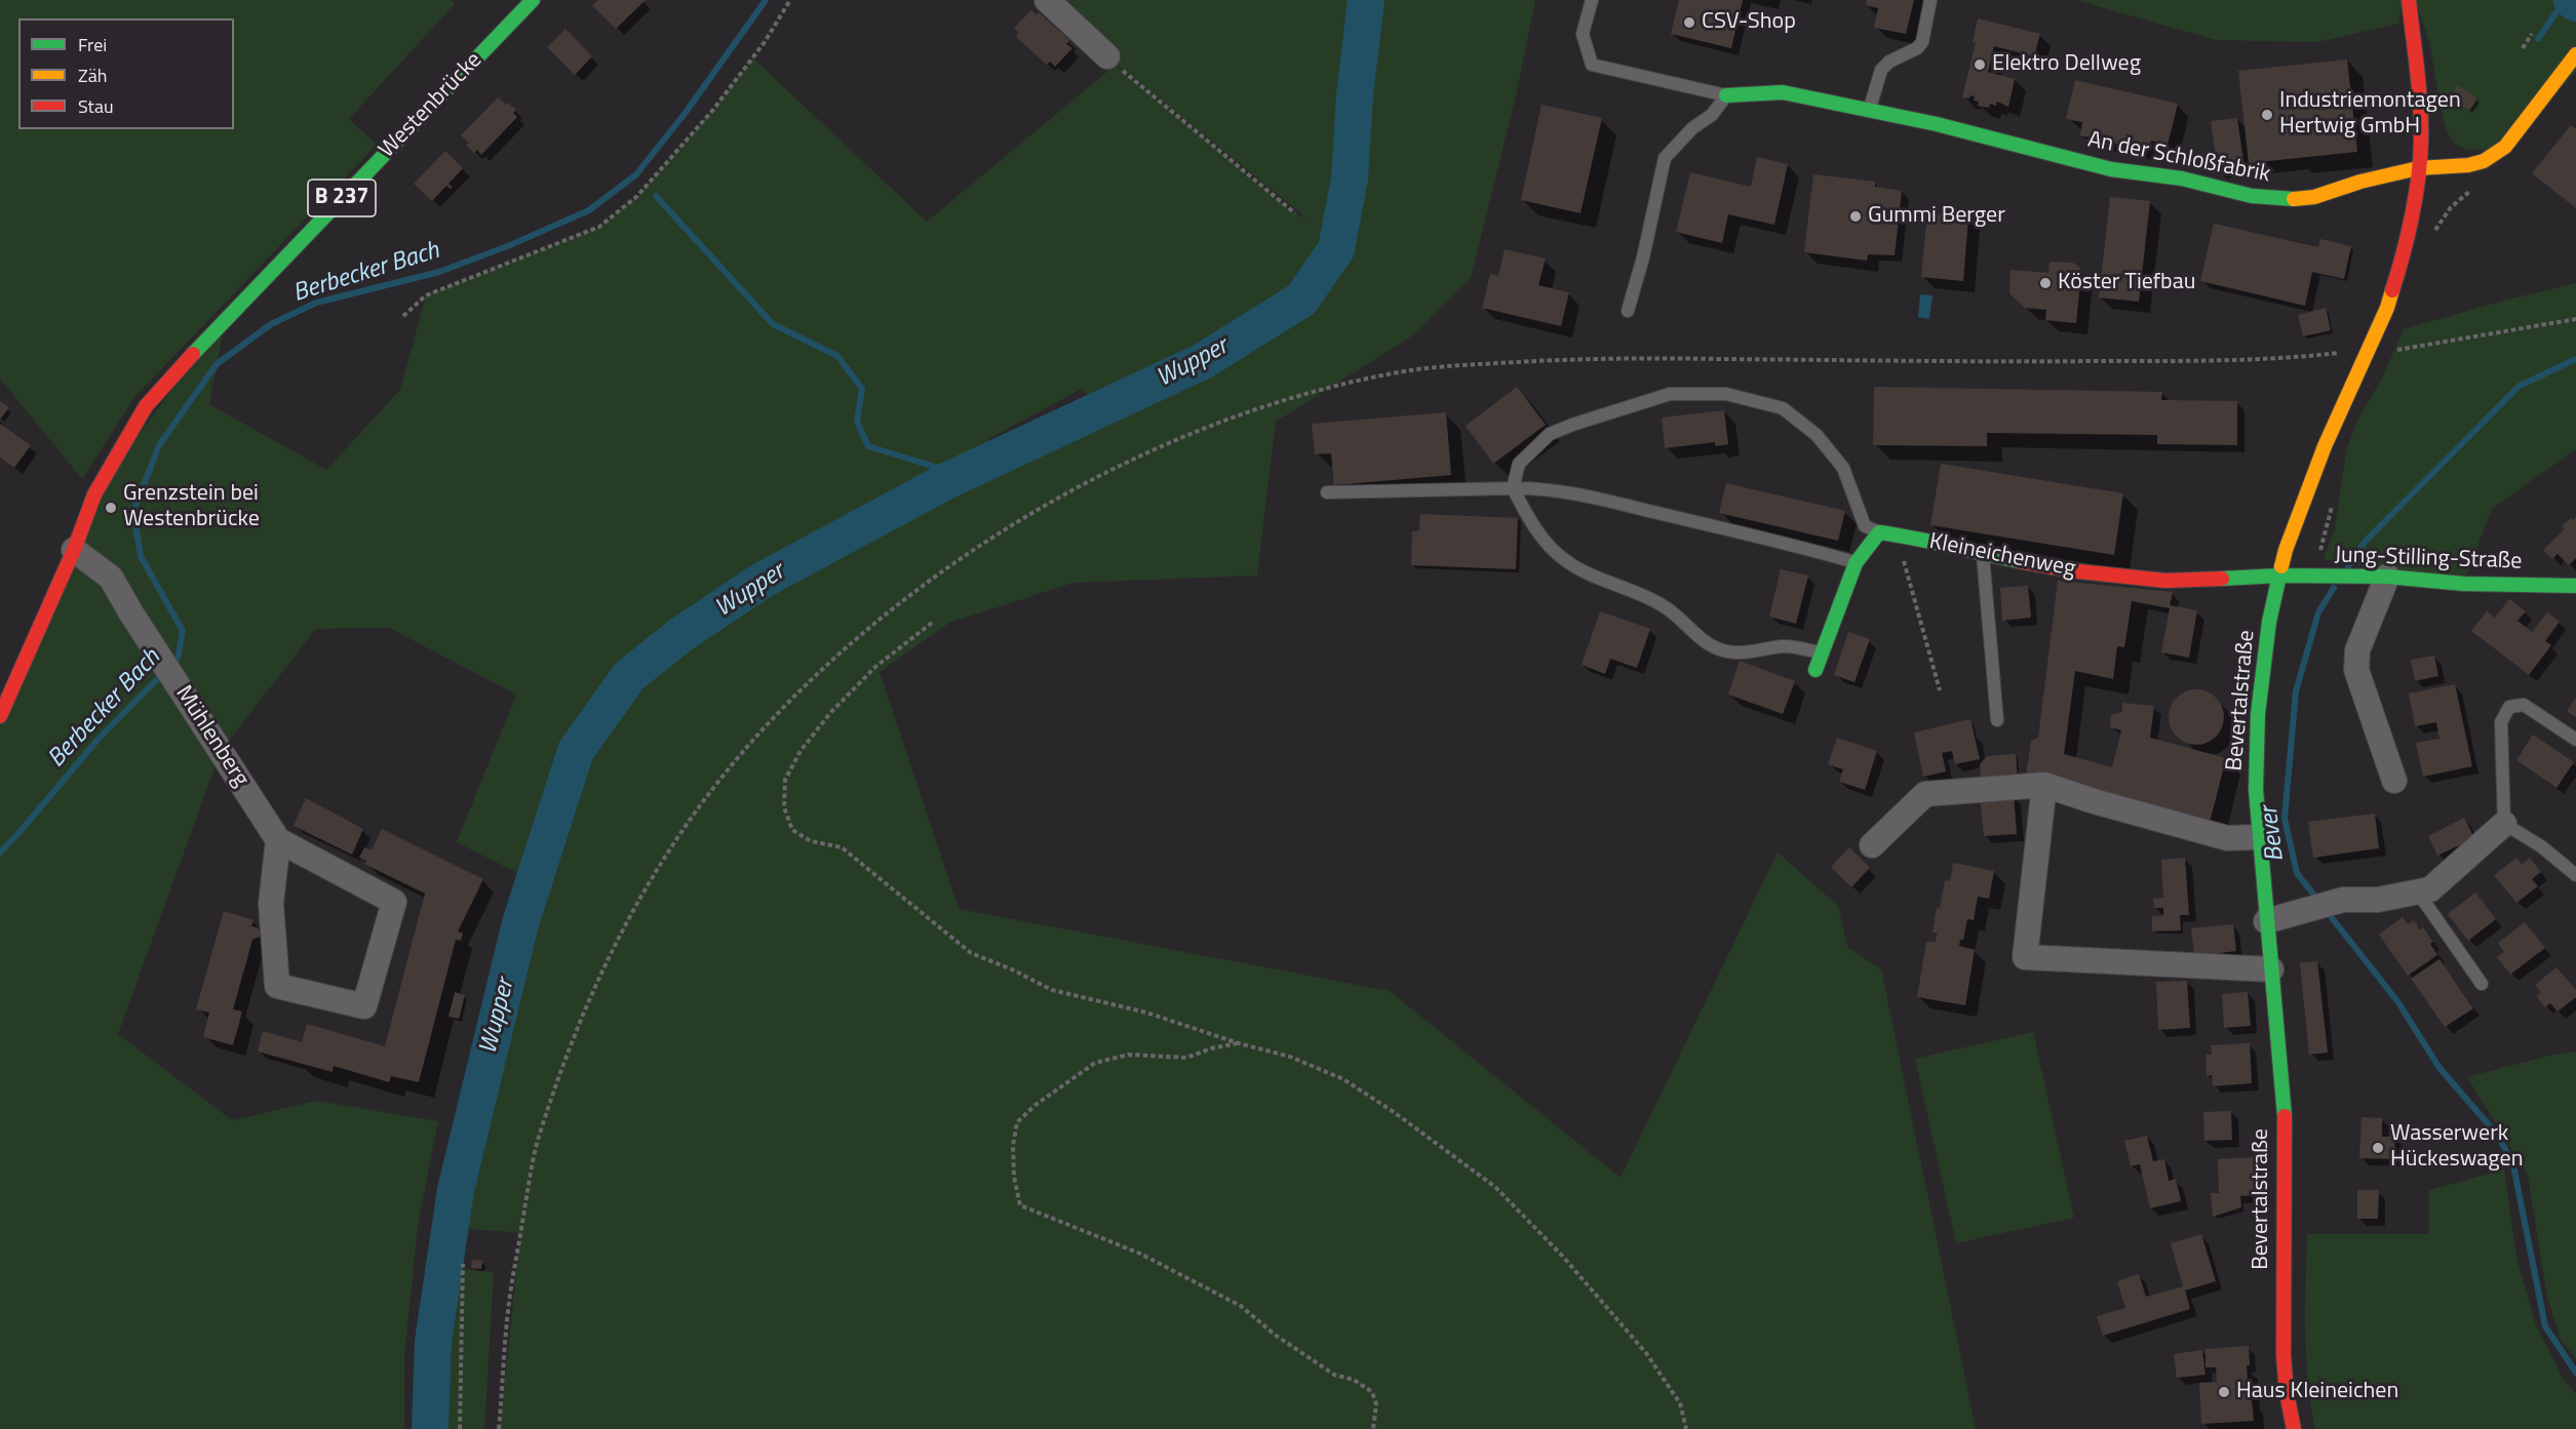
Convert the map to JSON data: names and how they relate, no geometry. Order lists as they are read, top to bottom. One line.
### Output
{"streets":{"street":["Westenbrücke","An der Schloßfabrik","B 237","Kleineichenweg","Jung-Stilling-Straße","Bevertalstraße","Mühlenberg"]},"crossings":[["Westenbrücke","B 237"],["Westenbrücke","Mühlenberg"],["An der Schloßfabrik","Bevertalstraße"],["B 237","Mühlenberg"],["Kleineichenweg","Jung-Stilling-Straße"],["Kleineichenweg","Bevertalstraße"],["Jung-Stilling-Straße","Bevertalstraße"]],"water":["Berbecker Bach","Wupper","Bever"],"places":["CSV-Shop","Elektro Dellweg","Industriemontagen Hertwig GmbH","Gummi Berger","Köster Tiefbau","Grenzstein bei Westenbrücke","Wasserwerk Hückeswagen","Haus Kleineichen"],"legend":["Frei","Zäh","Stau"]}
